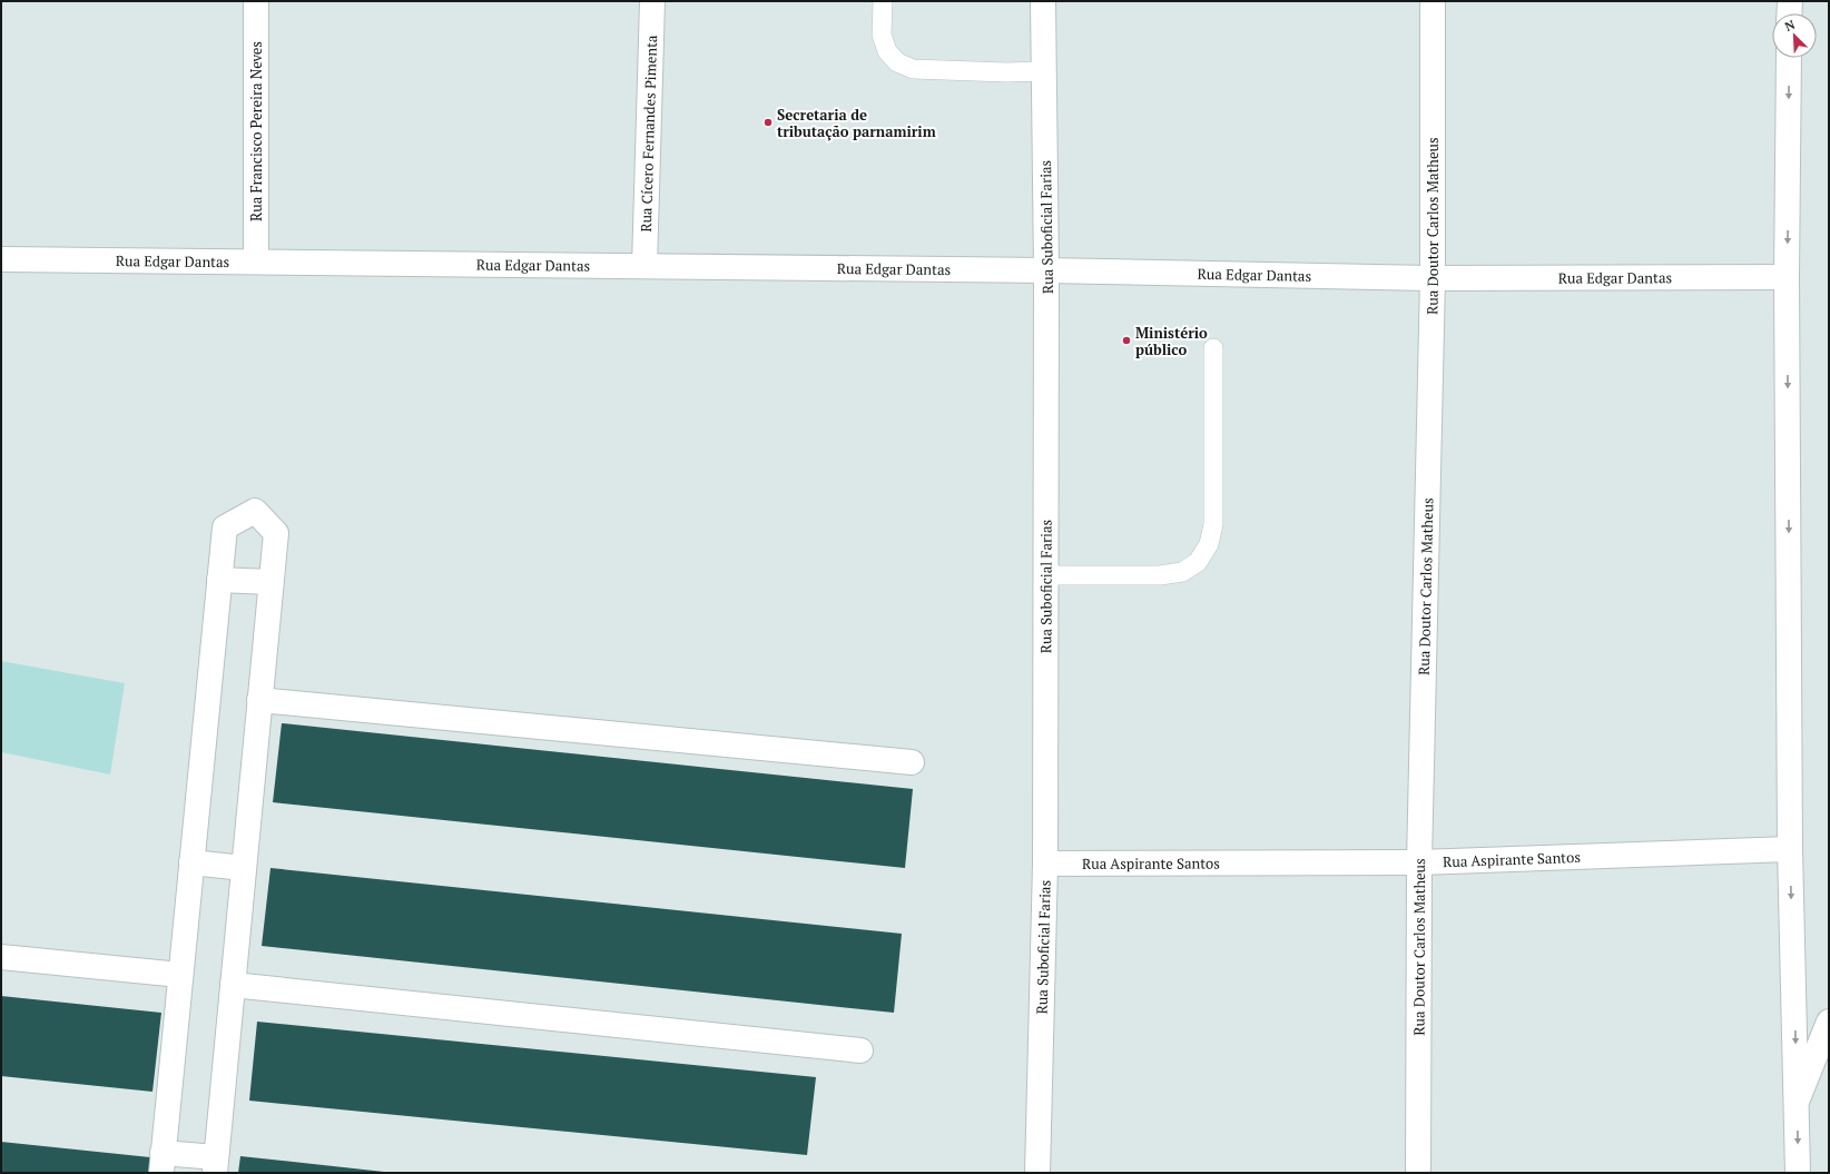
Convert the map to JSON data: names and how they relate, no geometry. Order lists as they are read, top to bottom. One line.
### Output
{"streets":{"main road":["Rua Francisco Pereira Neves","Rua Cícero Fernandes Pimenta","Rua Suboficial Farias","Rua Doutor Carlos Matheus","Rua Edgar Dantas","Rua Aspirante Santos"]},"crossings":[["Rua Francisco Pereira Neves","Rua Edgar Dantas"],["Rua Cícero Fernandes Pimenta","Rua Edgar Dantas"],["Rua Suboficial Farias","Rua Edgar Dantas"],["Rua Suboficial Farias","Rua Aspirante Santos"],["Rua Doutor Carlos Matheus","Rua Edgar Dantas"],["Rua Doutor Carlos Matheus","Rua Aspirante Santos"]],"places":["Secretaria de tributação parnamirim","Ministério público"],"north":"top left"}
